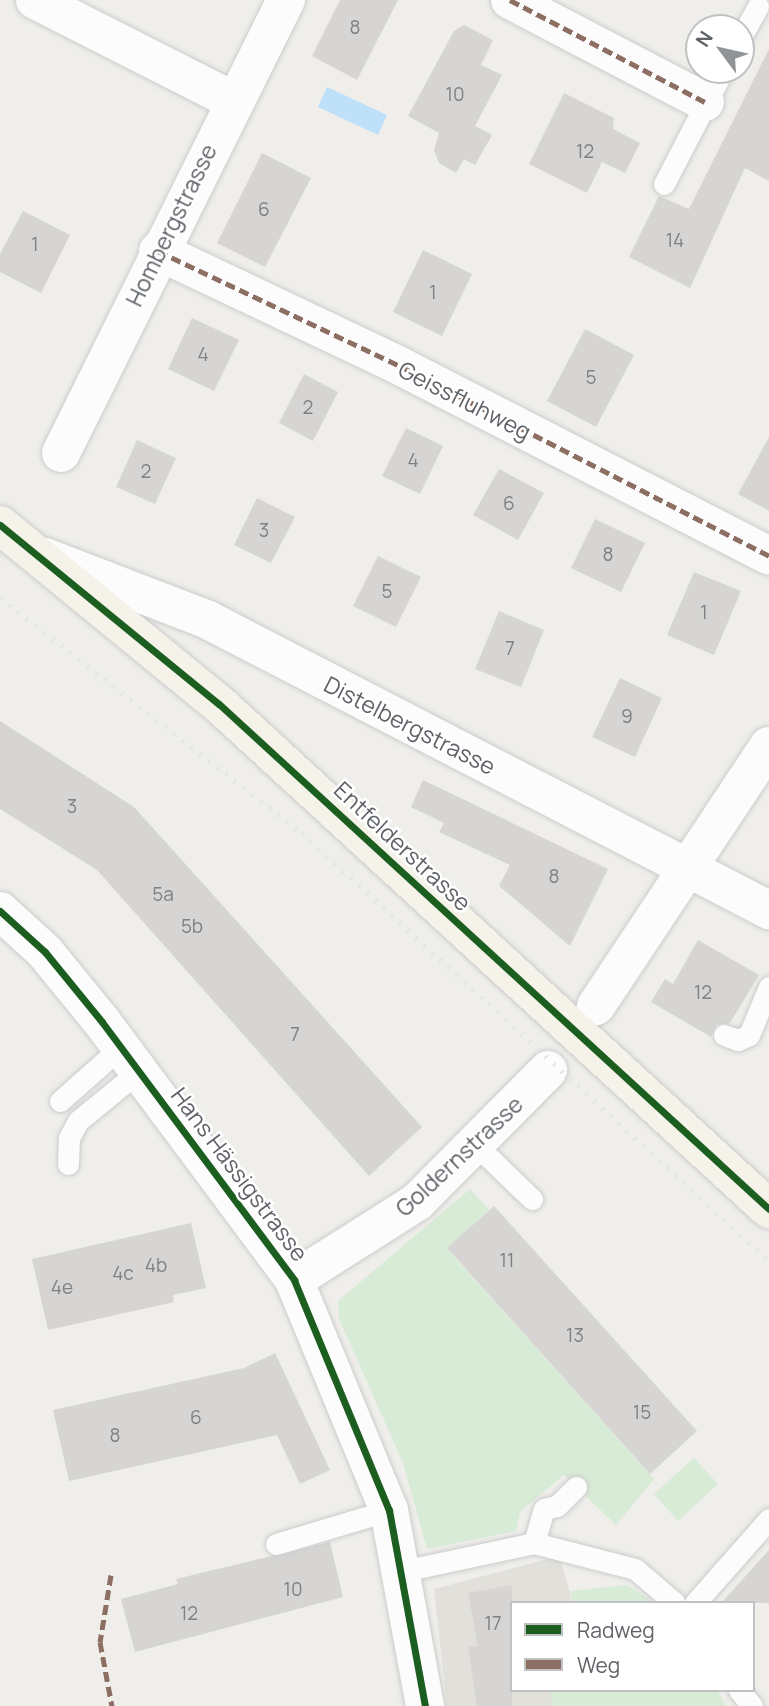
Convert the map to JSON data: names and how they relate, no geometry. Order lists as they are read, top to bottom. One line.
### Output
{"streets":{"main road":["Entfelderstrasse"],"street":["Hombergstrasse","Geissfluhweg","Distelbergstrasse","Goldernstrasse","Hans Hässigstrasse"]},"crossings":[["Hombergstrasse","Geissfluhweg"],["Distelbergstrasse","Entfelderstrasse"],["Goldernstrasse","Hans Hässigstrasse"]],"house_numbers":["8","10","12","6","14","1","1","4","5","2","4","2","6","3","8","5","1","7","9","3","8","5a","5b","12","7","11","4b","4c","4e","13","15","6","8","10","12","17"],"legend":["Radweg","Weg"],"north":"top left"}
